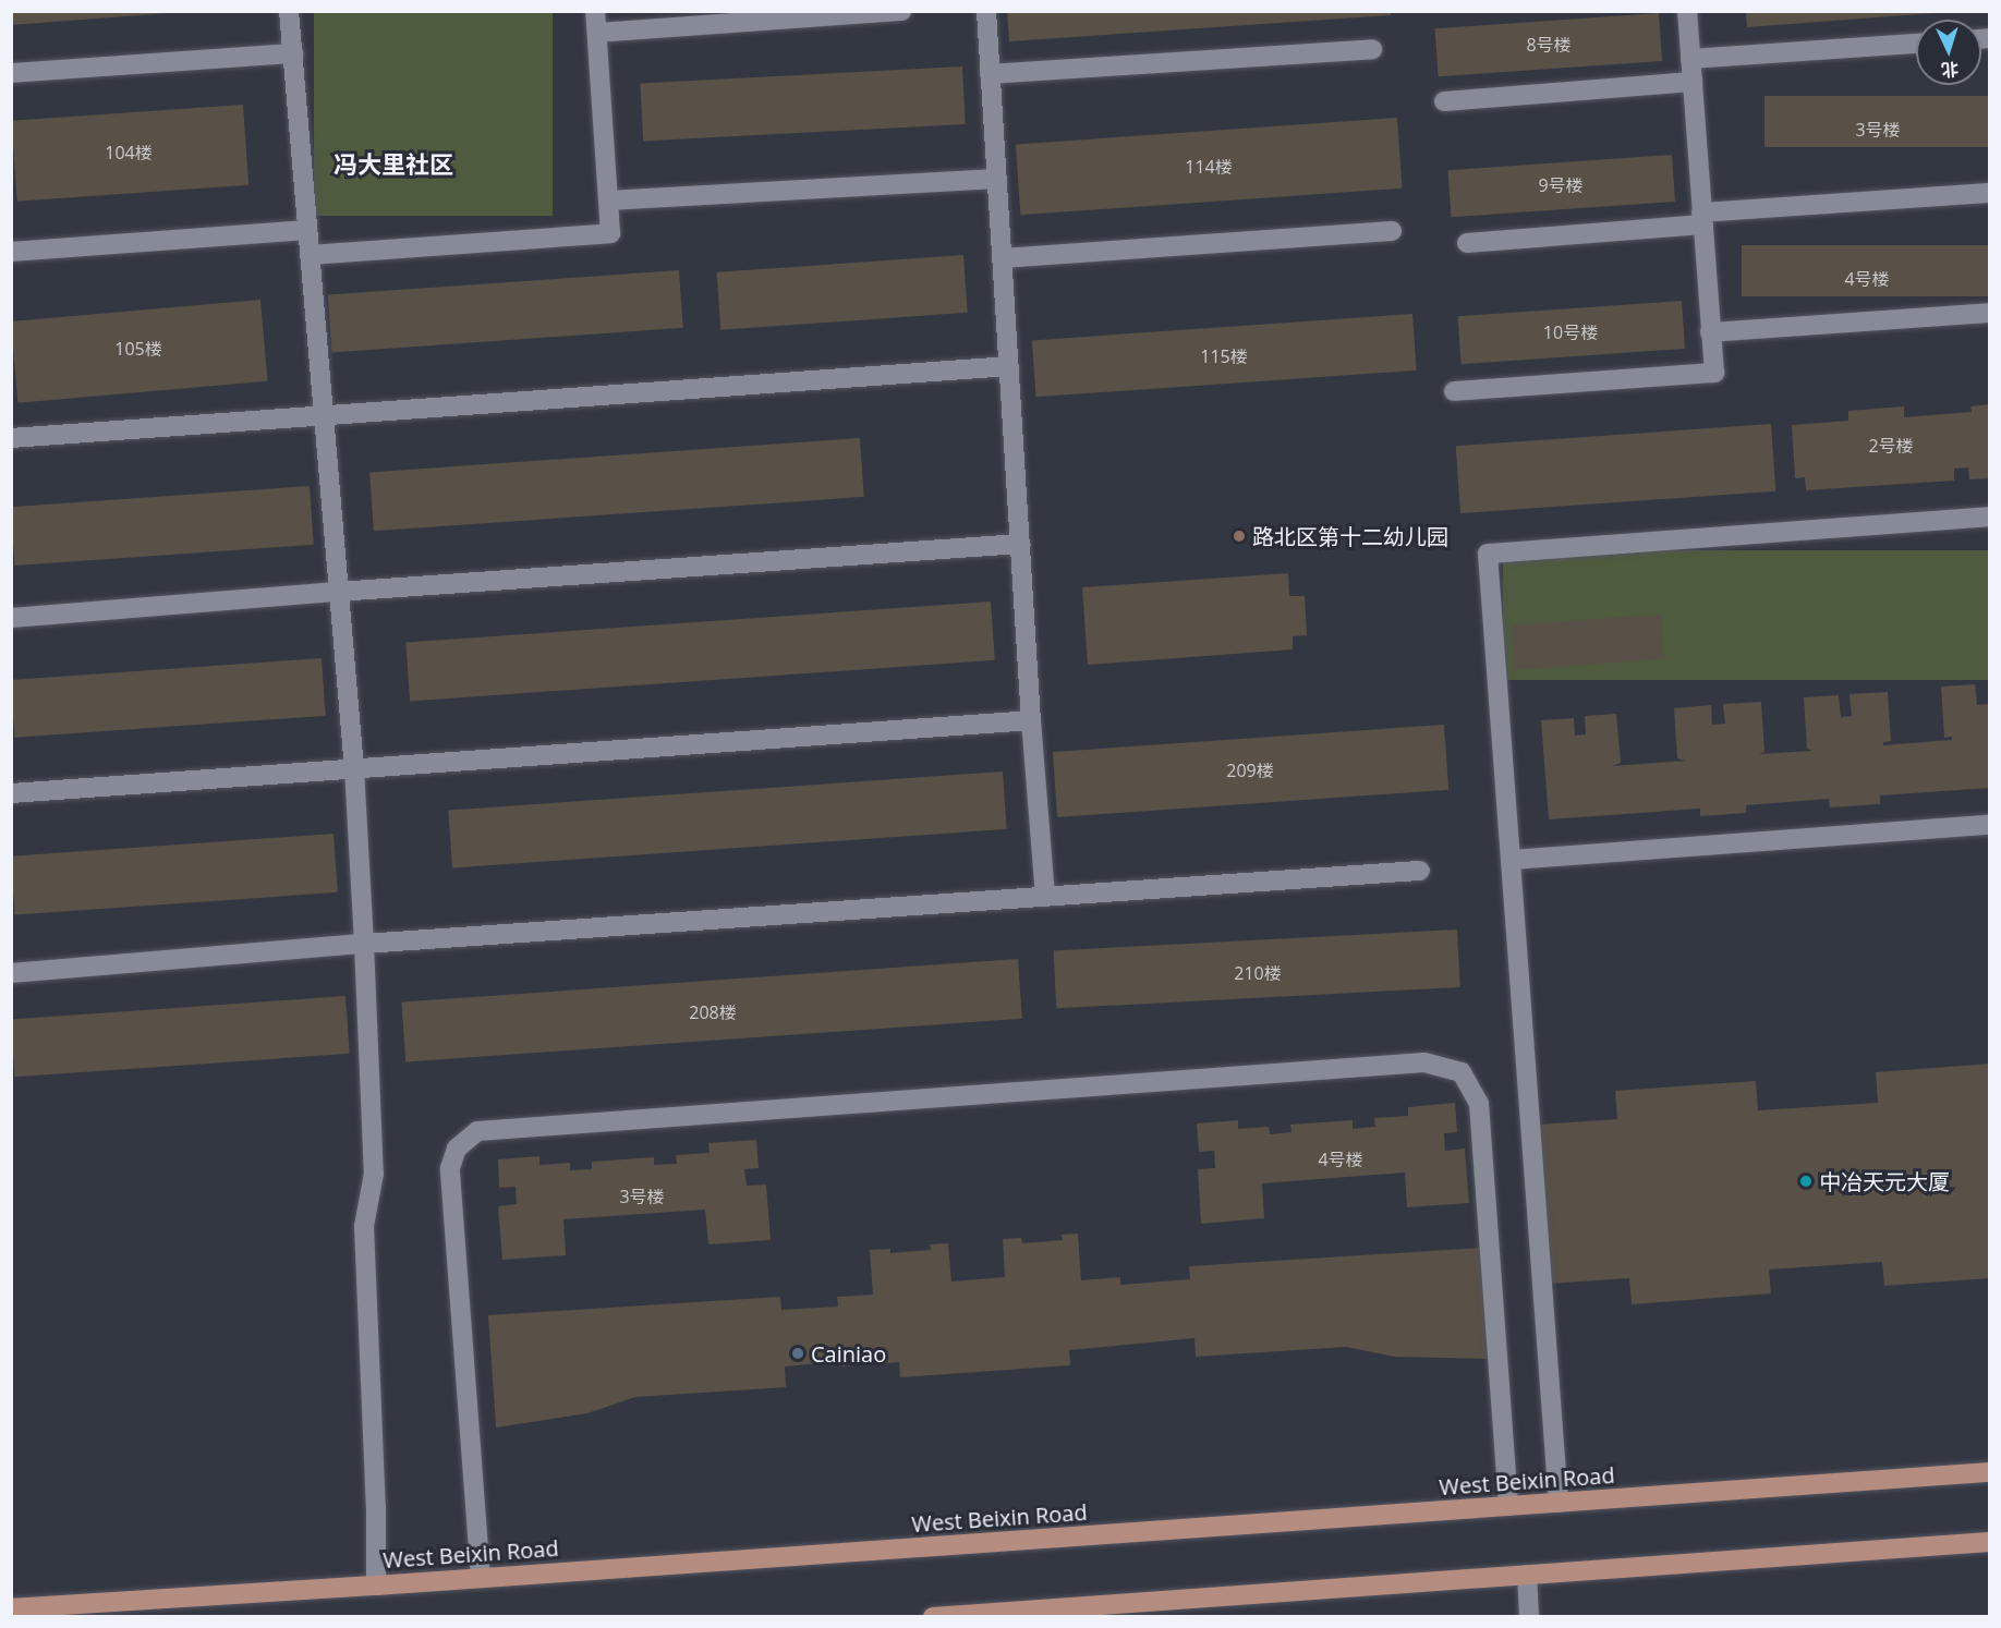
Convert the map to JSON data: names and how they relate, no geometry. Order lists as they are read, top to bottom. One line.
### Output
{"streets":{"main road":["West Beixin Road"]},"districts":["冯大里社区"],"places":["路北区第十二幼儿园","中冶天元大厦","Cainiao"],"house_numbers":["8号楼","3号楼","104楼","114楼","9号楼","4号楼","10号楼","105楼","115楼","2号楼","209楼","210楼","208楼","4号楼","3号楼"],"north":"bottom"}
